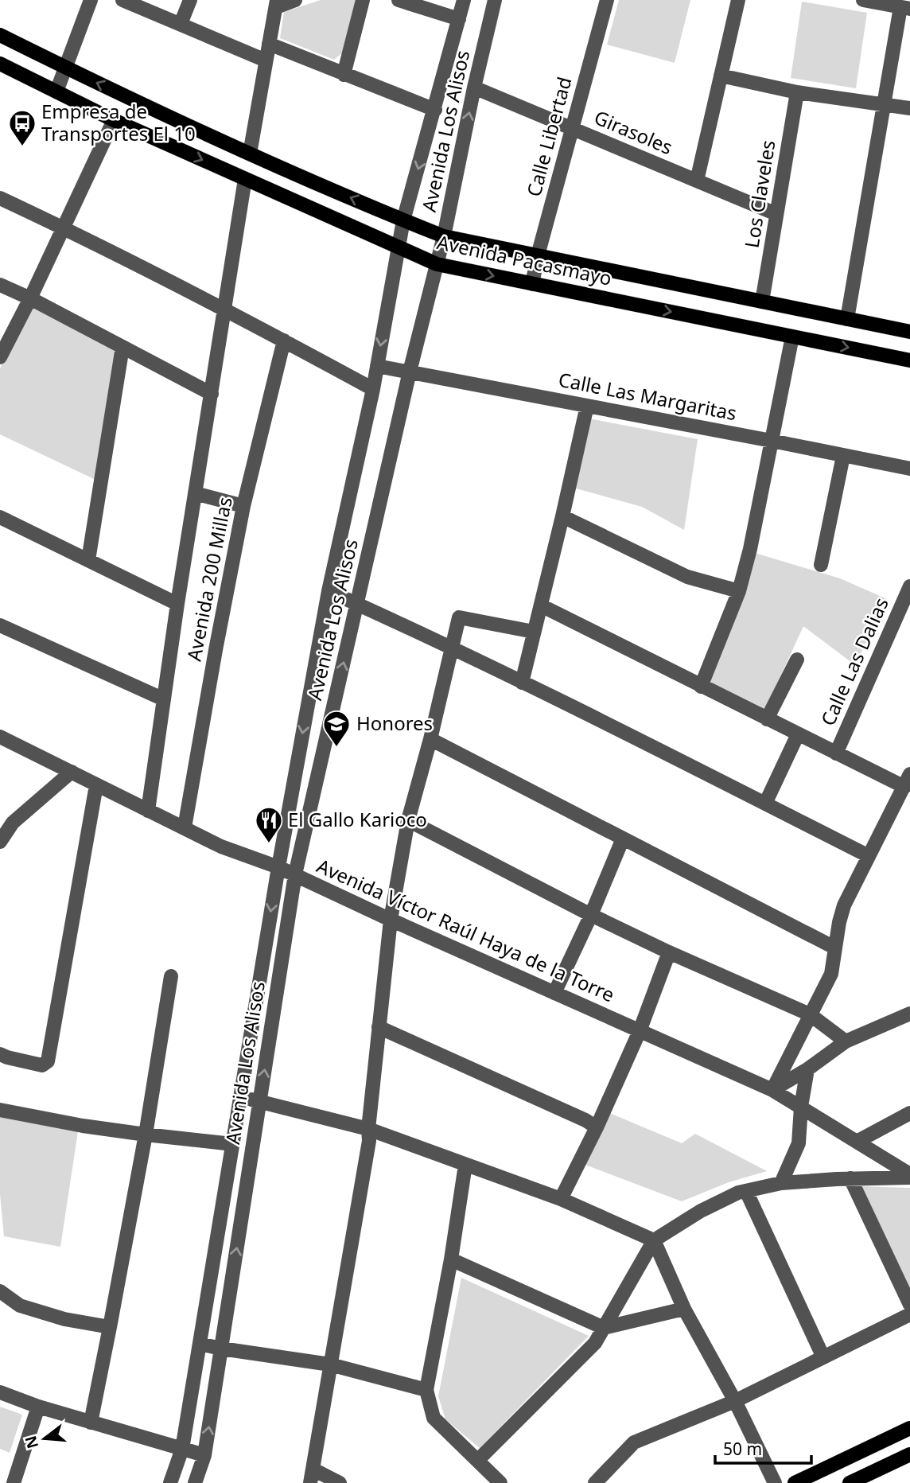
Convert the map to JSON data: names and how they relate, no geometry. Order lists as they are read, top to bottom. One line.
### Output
{"streets":{"main road":["Avenida Pacasmayo"],"street":["Avenida Los Alisos","Girasoles","Calle Libertad","Los Claveles","Calle Las Margaritas","Avenida 200 Millas","Calle Las Dalias","Avenida Víctor Raúl Haya de la Torre"]},"crossings":[["Avenida Los Alisos","Girasoles"],["Avenida Los Alisos","Avenida Pacasmayo"],["Avenida Los Alisos","Calle Las Margaritas"],["Avenida Los Alisos","Avenida Víctor Raúl Haya de la Torre"],["Girasoles","Calle Libertad"],["Girasoles","Los Claveles"],["Calle Libertad","Avenida Pacasmayo"],["Los Claveles","Avenida Pacasmayo"],["Avenida 200 Millas","Avenida Víctor Raúl Haya de la Torre"]],"places":{"bus stop":["Empresa de Transportes El 10"],"school or university":["Honores"],"restaurant":["El Gallo Karioco"]},"scale_bar":"50 m","north":"left"}
